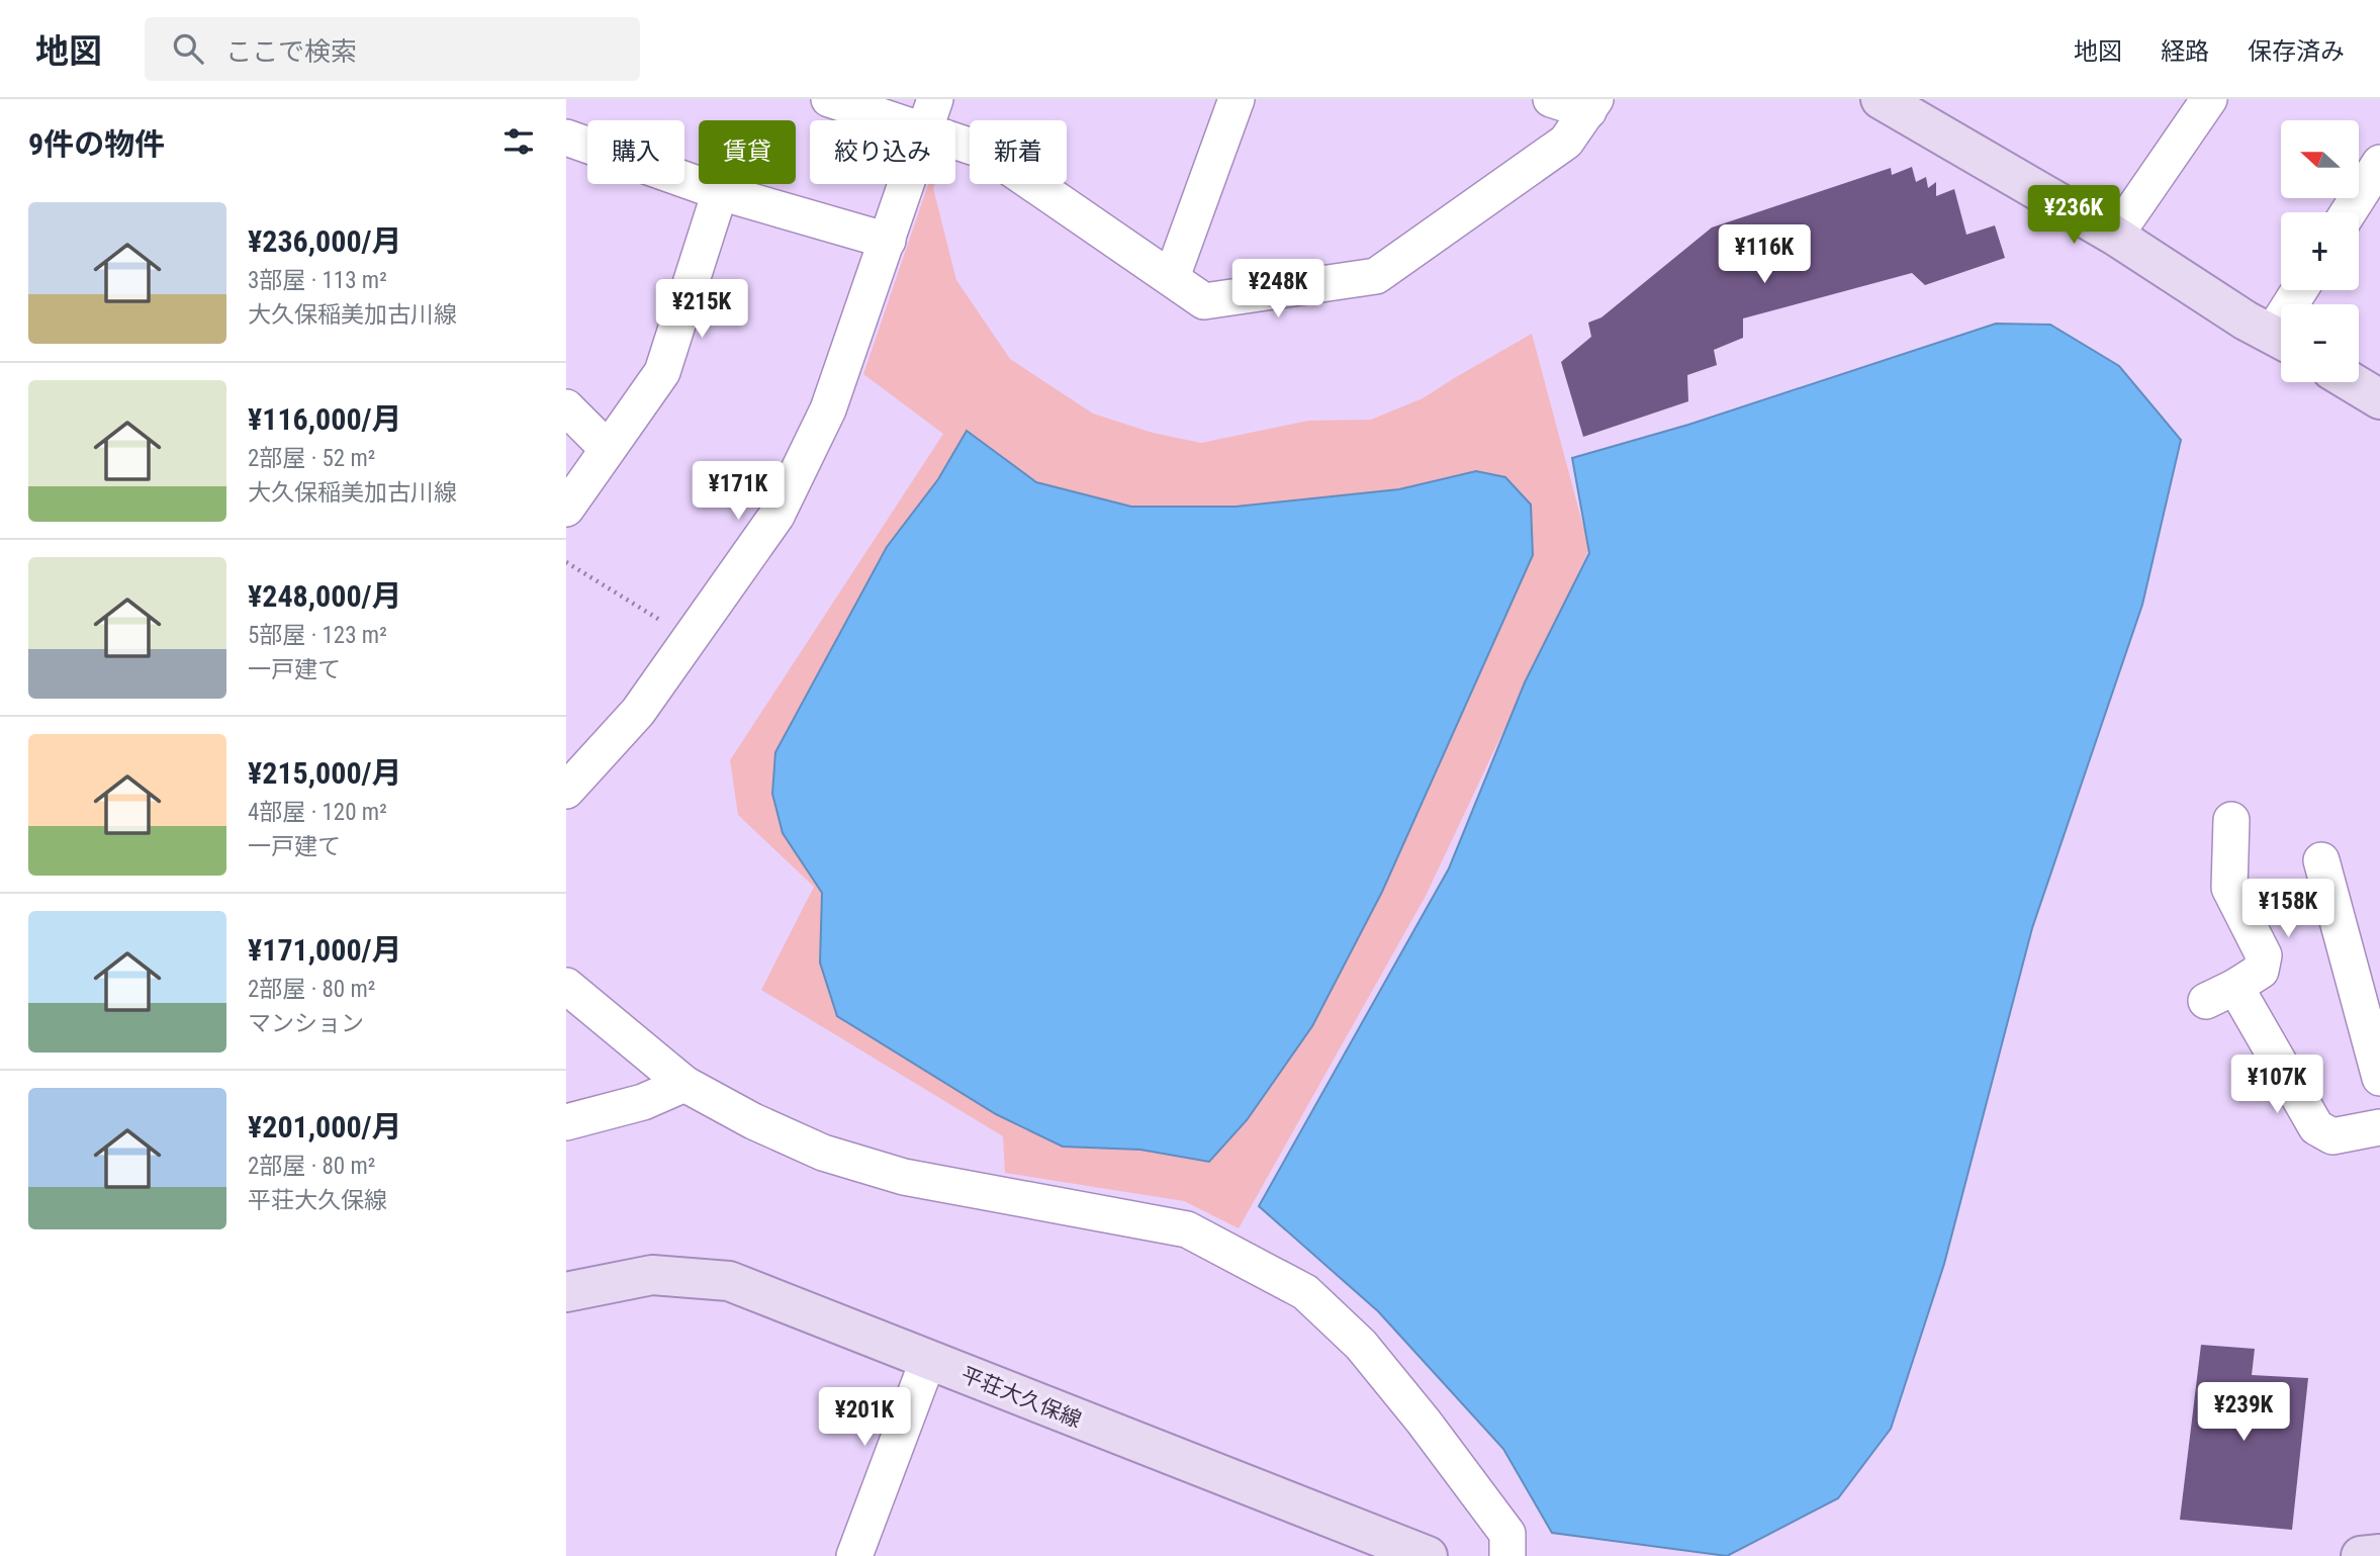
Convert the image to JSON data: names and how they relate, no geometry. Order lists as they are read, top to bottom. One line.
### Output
{"streets":{"main road":["平荘大久保線"]},"north":"left","page":{"header":"地図","search":"ここで検索","nav":["地図","経路","保存済み"],"heading":"9件の物件","map_buttons":["+","−"],"chip":["購入","賃貸","絞り込み","新着"],"list":[{"name":"¥236,000/月","note":"3部屋 · 113 m² · 大久保稲美加古川線"},{"name":"¥116,000/月","note":"2部屋 · 52 m² · 大久保稲美加古川線"},{"name":"¥248,000/月","note":"5部屋 · 123 m² · 一戸建て"},{"name":"¥215,000/月","note":"4部屋 · 120 m² · 一戸建て"},{"name":"¥171,000/月","note":"2部屋 · 80 m² · マンション"},{"name":"¥201,000/月","note":"2部屋 · 80 m² · 平荘大久保線"}],"price":["¥236K","¥116K","¥248K","¥215K","¥171K","¥158K","¥107K","¥239K","¥201K"]}}
